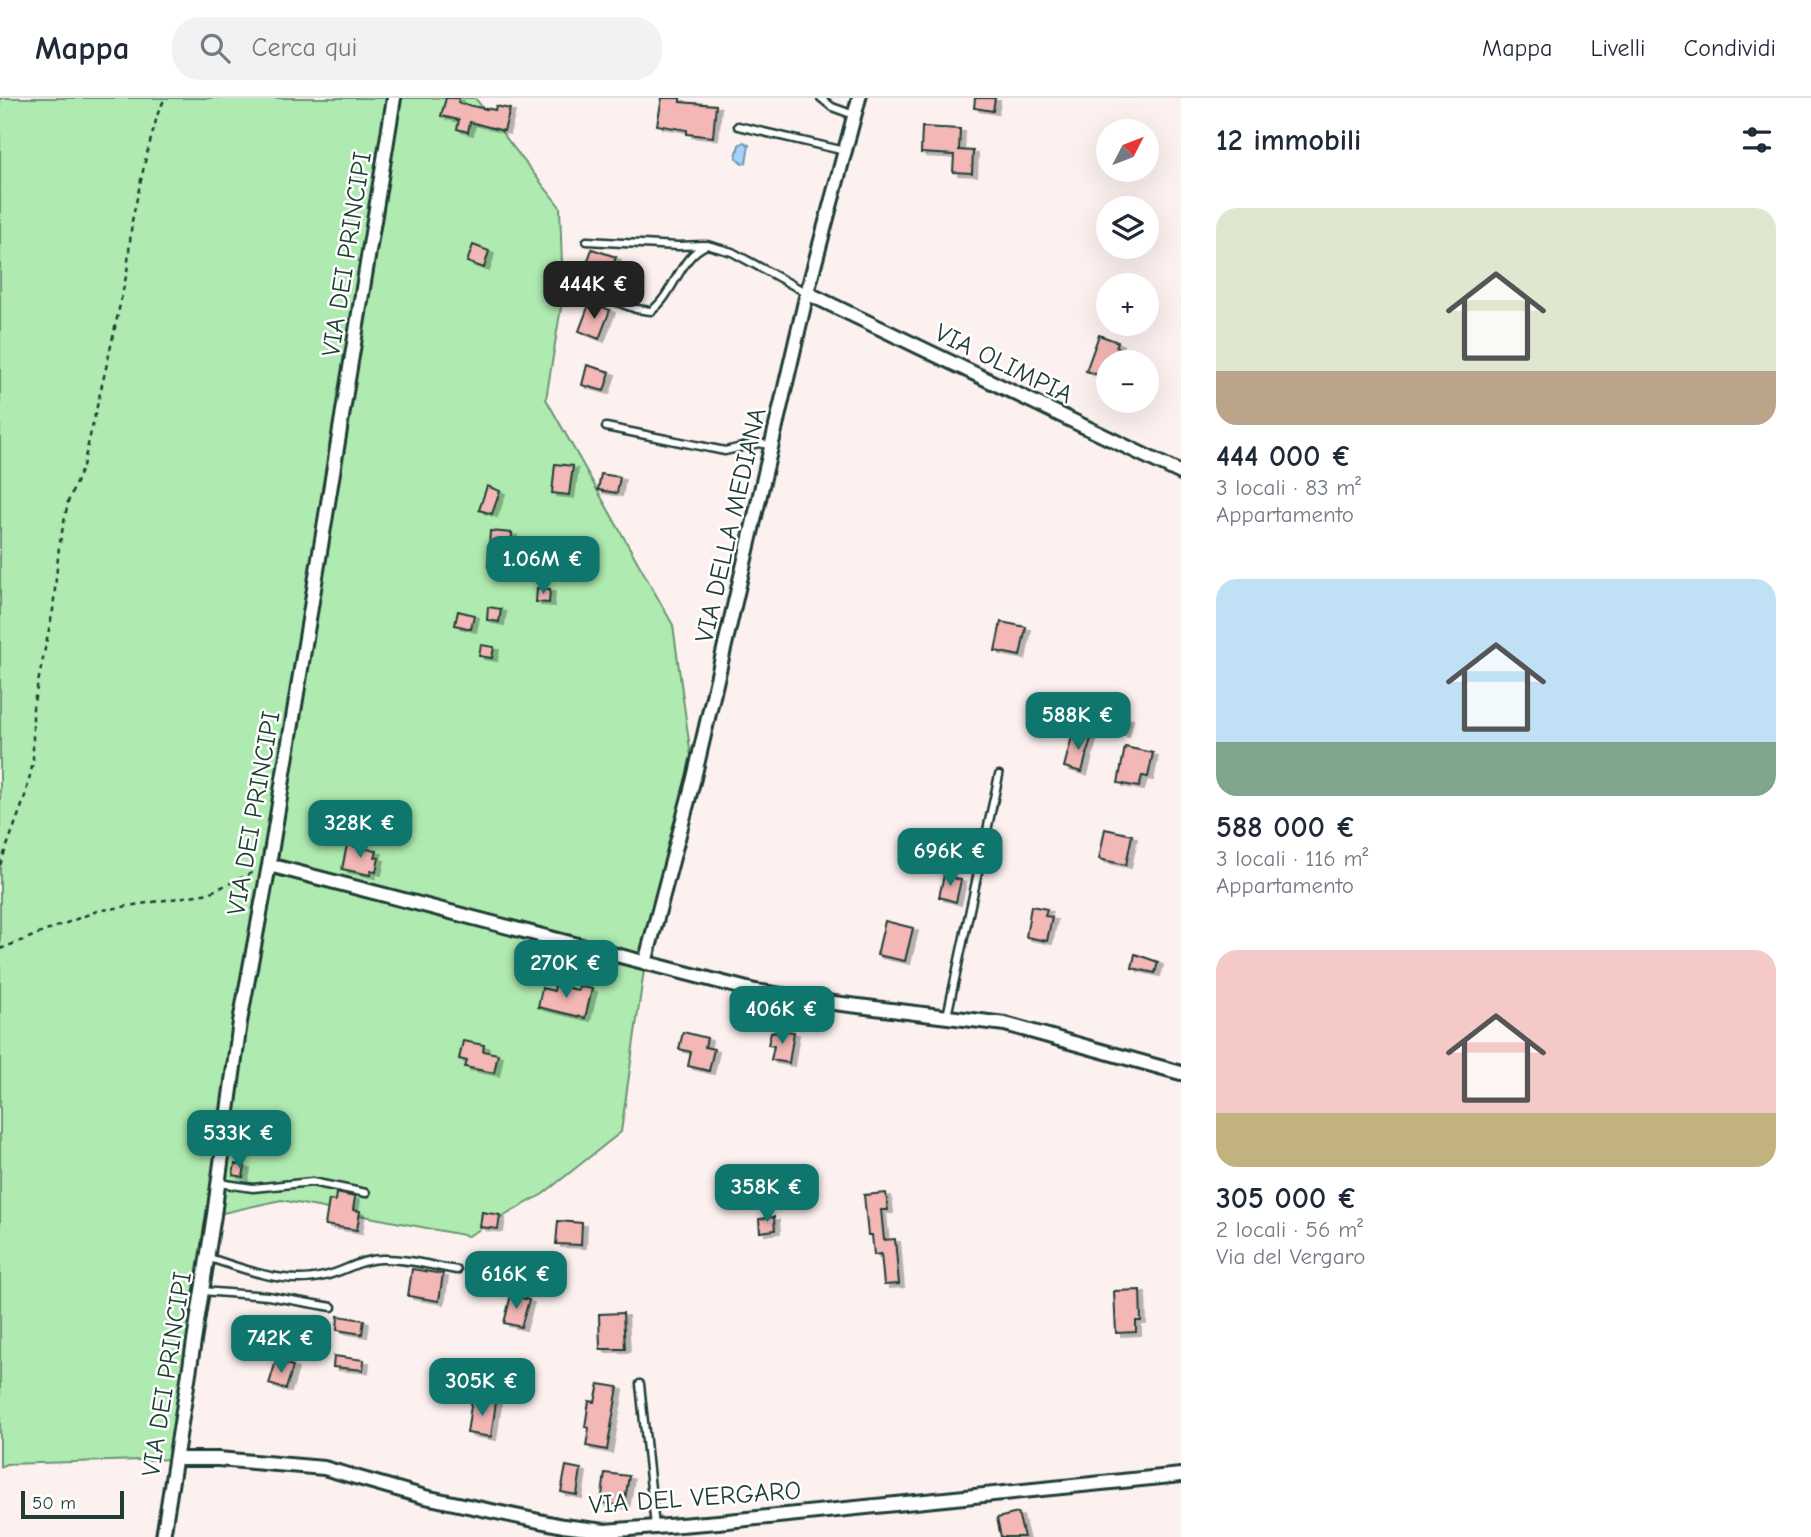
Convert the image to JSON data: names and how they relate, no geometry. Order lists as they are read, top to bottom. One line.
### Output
{"streets":{"street":["VIA DEI PRINCIPI","VIA OLIMPIA","VIA DELLA MEDIANA","VIA DEL VERGARO"]},"crossings":[["VIA DEI PRINCIPI","VIA DEL VERGARO"],["VIA OLIMPIA","VIA DELLA MEDIANA"]],"scale_bar":"50 m","north":"top right","page":{"header":"Mappa","search":"Cerca qui","nav":["Mappa","Livelli","Condividi"],"heading":"12 immobili","map_buttons":["+","−"],"list":[{"name":"444 000 €","note":"3 locali · 83 m² · Appartamento"},{"name":"588 000 €","note":"3 locali · 116 m² · Appartamento"},{"name":"305 000 €","note":"2 locali · 56 m² · Via del Vergaro"}],"price":["444K €","1.06M €","588K €","328K €","696K €","270K €","406K €","533K €","358K €","616K €","742K €","305K €"],"scale":"50 m"}}
